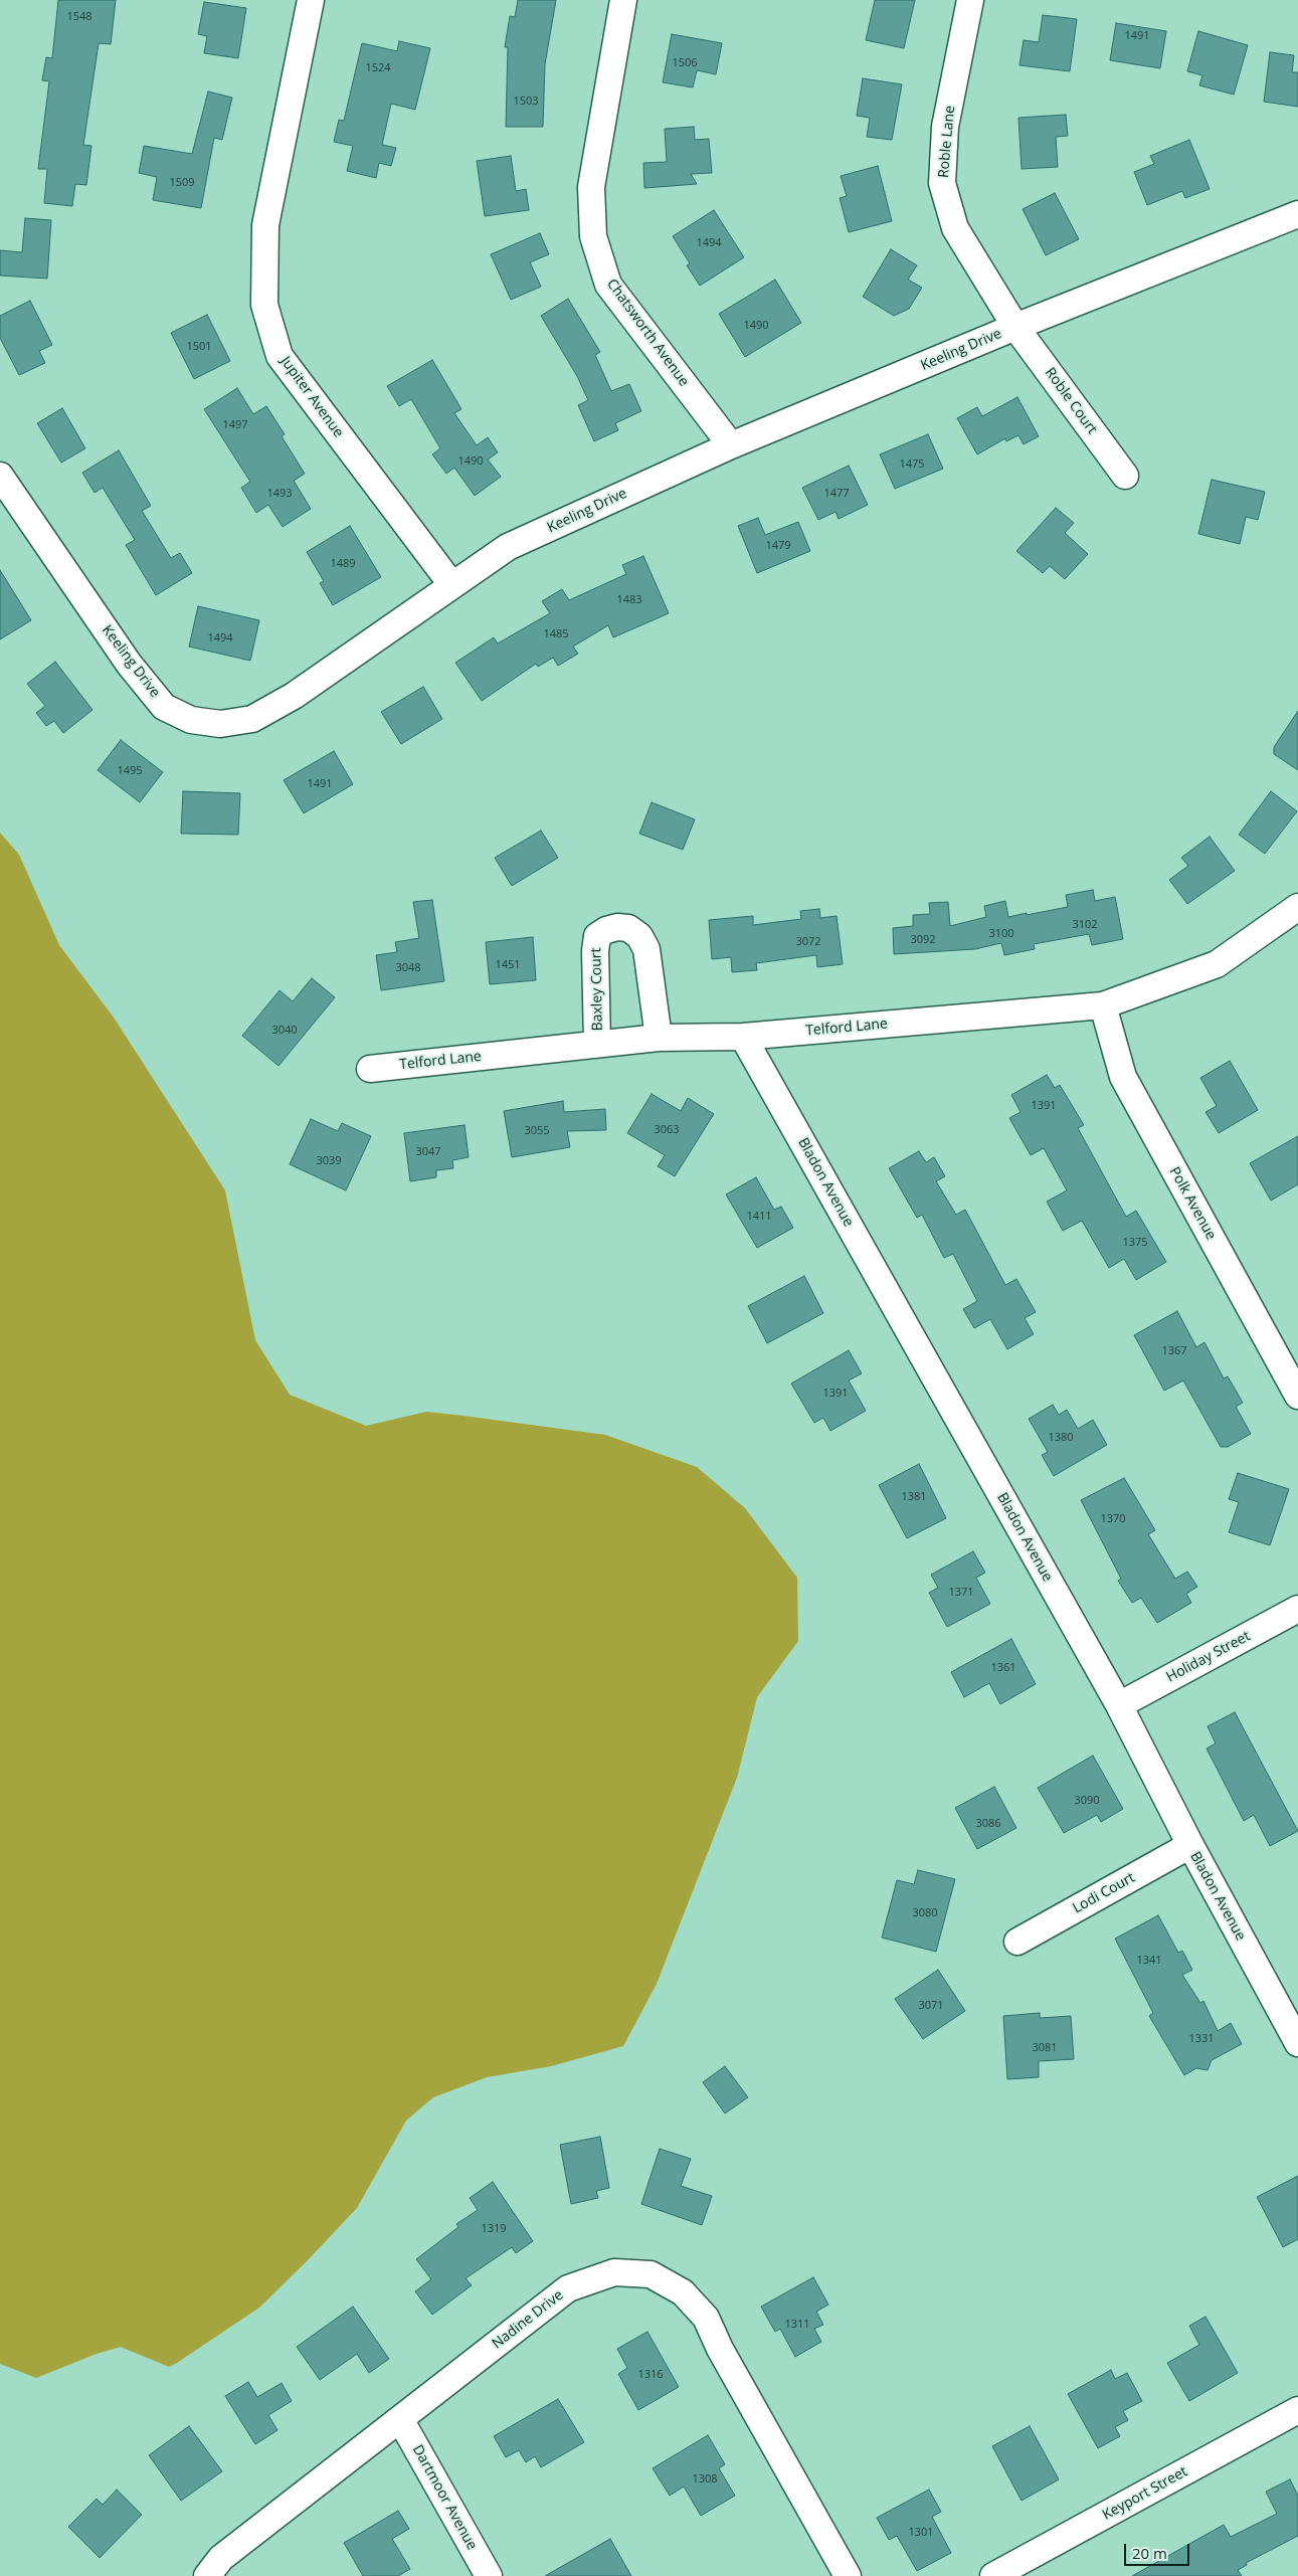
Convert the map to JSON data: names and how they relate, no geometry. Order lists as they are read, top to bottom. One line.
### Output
{"streets":{"street":["Roble Lane","Chatsworth Avenue","Keeling Drive","Jupiter Avenue","Roble Court","Baxley Court","Telford Lane","Bladon Avenue","Polk Avenue","Holiday Street","Lodi Court","Nadine Drive","Keyport Street","Dartmoor Avenue"]},"crossings":[["Roble Lane","Keeling Drive"],["Roble Lane","Roble Court"],["Chatsworth Avenue","Keeling Drive"],["Keeling Drive","Jupiter Avenue"],["Keeling Drive","Roble Court"],["Baxley Court","Telford Lane"],["Telford Lane","Bladon Avenue"],["Telford Lane","Polk Avenue"],["Bladon Avenue","Holiday Street"],["Bladon Avenue","Lodi Court"],["Nadine Drive","Dartmoor Avenue"]],"house_numbers":["1548","1491","1506","1524","1503","1509","1494","1490","1501","1497","1490","1475","1493","1477","1479","1489","1483","1485","1494","1495","1491","3102","3100","3092","3072","1451","3048","3040","1391","3063","3055","3047","3039","1411","1375","1367","1391","1380","1381","1370","1371","1361","3090","3086","3080","1341","3071","1331","3081","1319","1311","1316","1308","1301"],"scale_bar":"20 m"}
